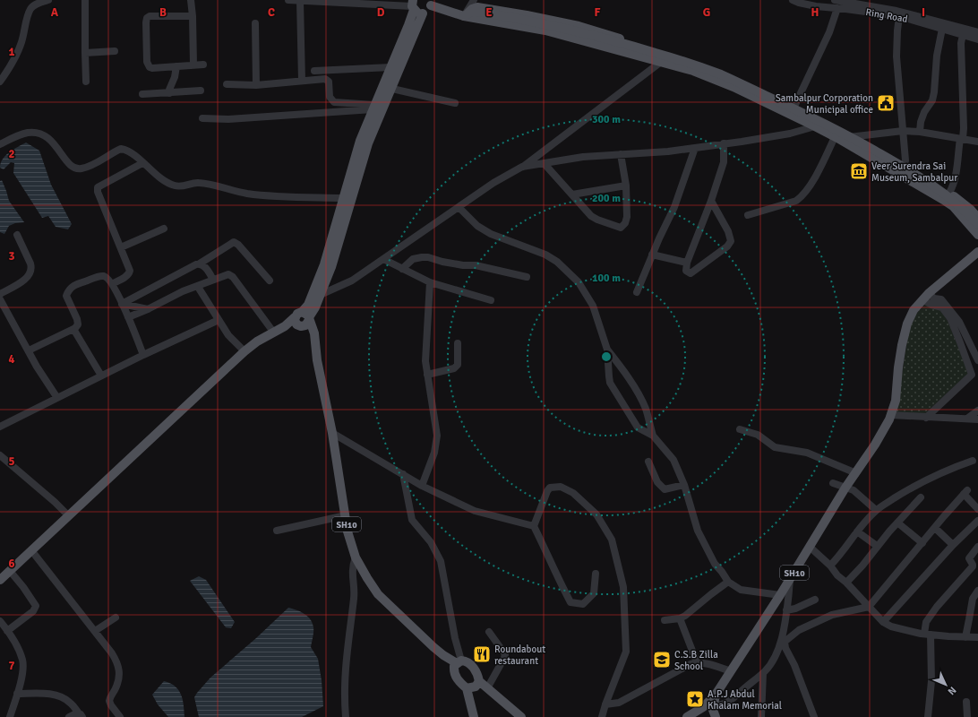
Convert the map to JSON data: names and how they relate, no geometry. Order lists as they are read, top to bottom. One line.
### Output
{"streets":{"main road":["SH10"],"street":["Ring Road"]},"places":{"public building":["Sambalpur Corporation Municipal office"],"museum":["Veer Surendra Sai Museum, Sambalpur"],"restaurant":["Roundabout restaurant"],"school or university":["C.S.B Zilla School"],"place":["A.P.J Abdul Khalam Memorial"]},"north":"bottom right","grid":{"columns":["A","B","C","D","E","F","G","H","I"],"rows":["1","2","3","4","5","6","7"]},"rings":["300 m","200 m","100 m"]}
